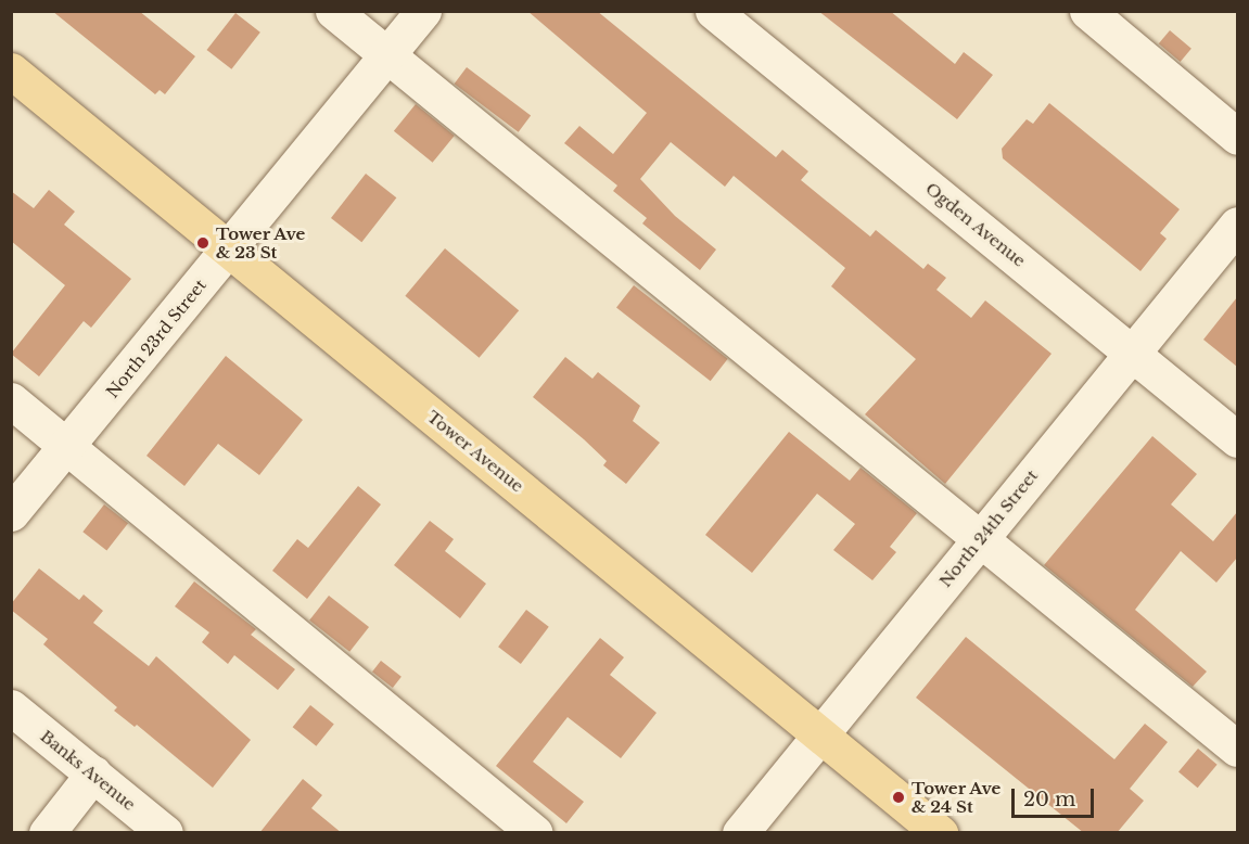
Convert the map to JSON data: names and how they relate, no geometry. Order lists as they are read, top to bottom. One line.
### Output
{"streets":{"main road":["Tower Avenue"],"street":["Ogden Avenue","North 23rd Street","North 24th Street","Banks Avenue"]},"crossings":[["Ogden Avenue","North 24th Street"],["North 23rd Street","Tower Avenue"],["Tower Avenue","North 24th Street"]],"places":["Tower Ave & 23 St","Tower Ave & 24 St"],"scale_bar":"20 m"}
